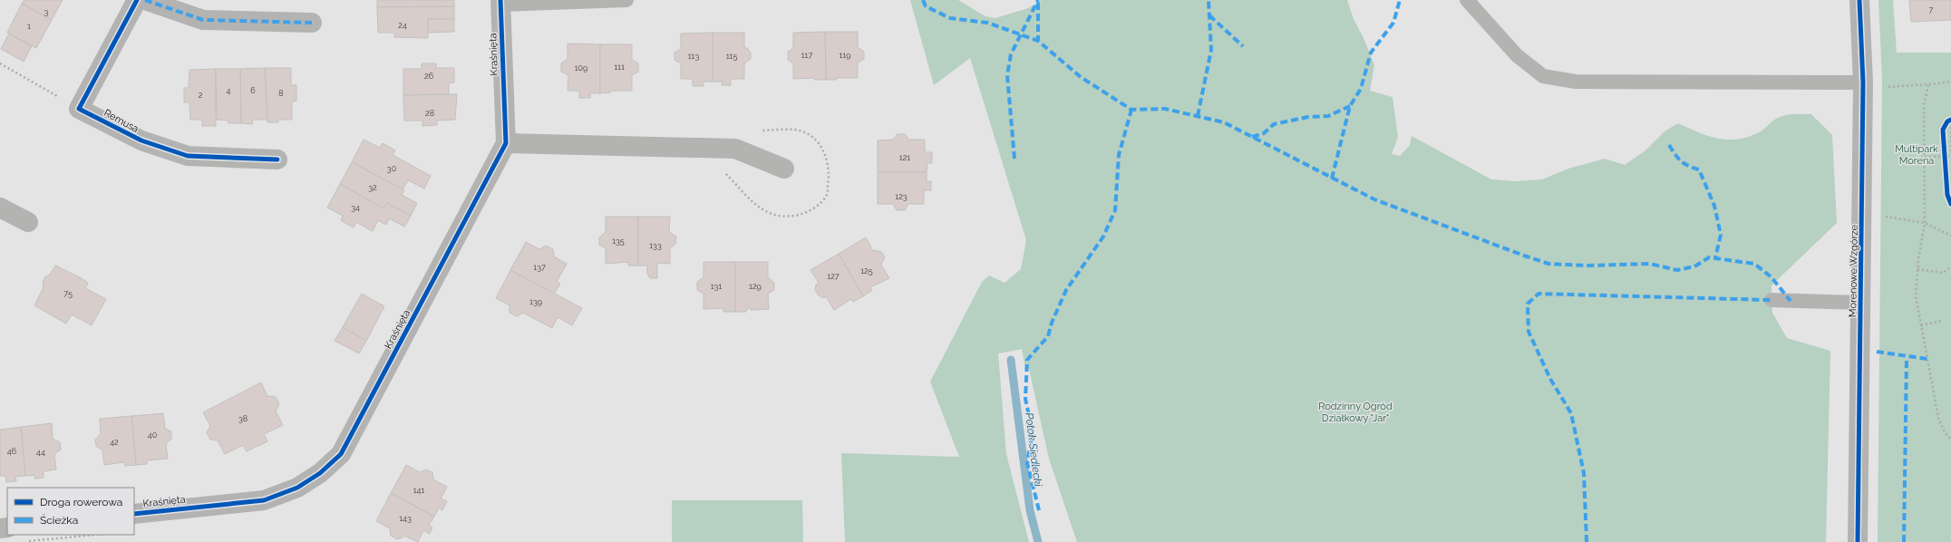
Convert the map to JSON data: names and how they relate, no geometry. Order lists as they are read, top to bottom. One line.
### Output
{"streets":{"street":["Kraśnięta","Remusa","Morenowe Wzgórze"]},"water":["Potok Siedlecki"],"parks":["Multipark Morena","Rodzinny Ogród Działkowy \"Jar\""],"house_numbers":["7","3","24","1","117","119","113","115","111","109","26","4","6","8","2","28","121","30","32","123","34","135","133","137","125","127","131","129","75","139","38","40","42","46","44","141","143"],"legend":["Droga rowerowa","Ścieżka"]}
